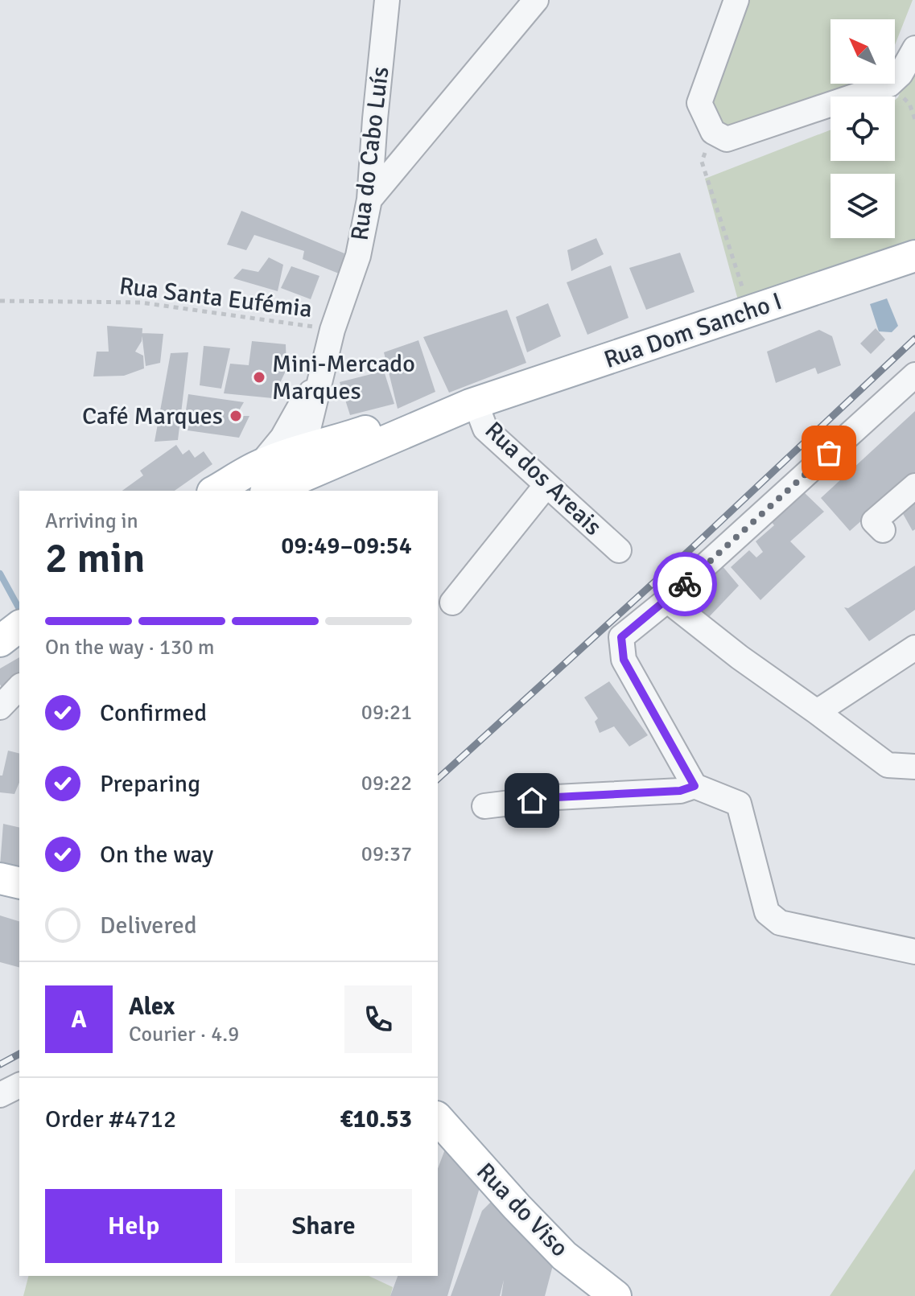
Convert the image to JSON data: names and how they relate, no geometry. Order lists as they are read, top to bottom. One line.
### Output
{"streets":{"main road":["Rua Dom Sancho I","Rua do Viso"],"street":["Rua do Cabo Luís","Rua dos Areais"],"path":["Rua Santa Eufémia"]},"crossings":[["Rua do Cabo Luís","Rua Santa Eufémia"],["Rua do Cabo Luís","Rua Dom Sancho I"],["Rua Dom Sancho I","Rua dos Areais"]],"places":["Mini-Mercado Marques","Café Marques"],"north":"top left","page":{"heading":["2 min","Arriving in","09:49–09:54"],"panel":["Alex","Courier · 4.9","Order #4712","€10.53"],"bar":"On the way · 130 m","list":[["Confirmed","09:21"],["Preparing","09:22"],["On the way","09:37"],"Delivered"],"round":"A","buttons":["Help","Share"]}}
